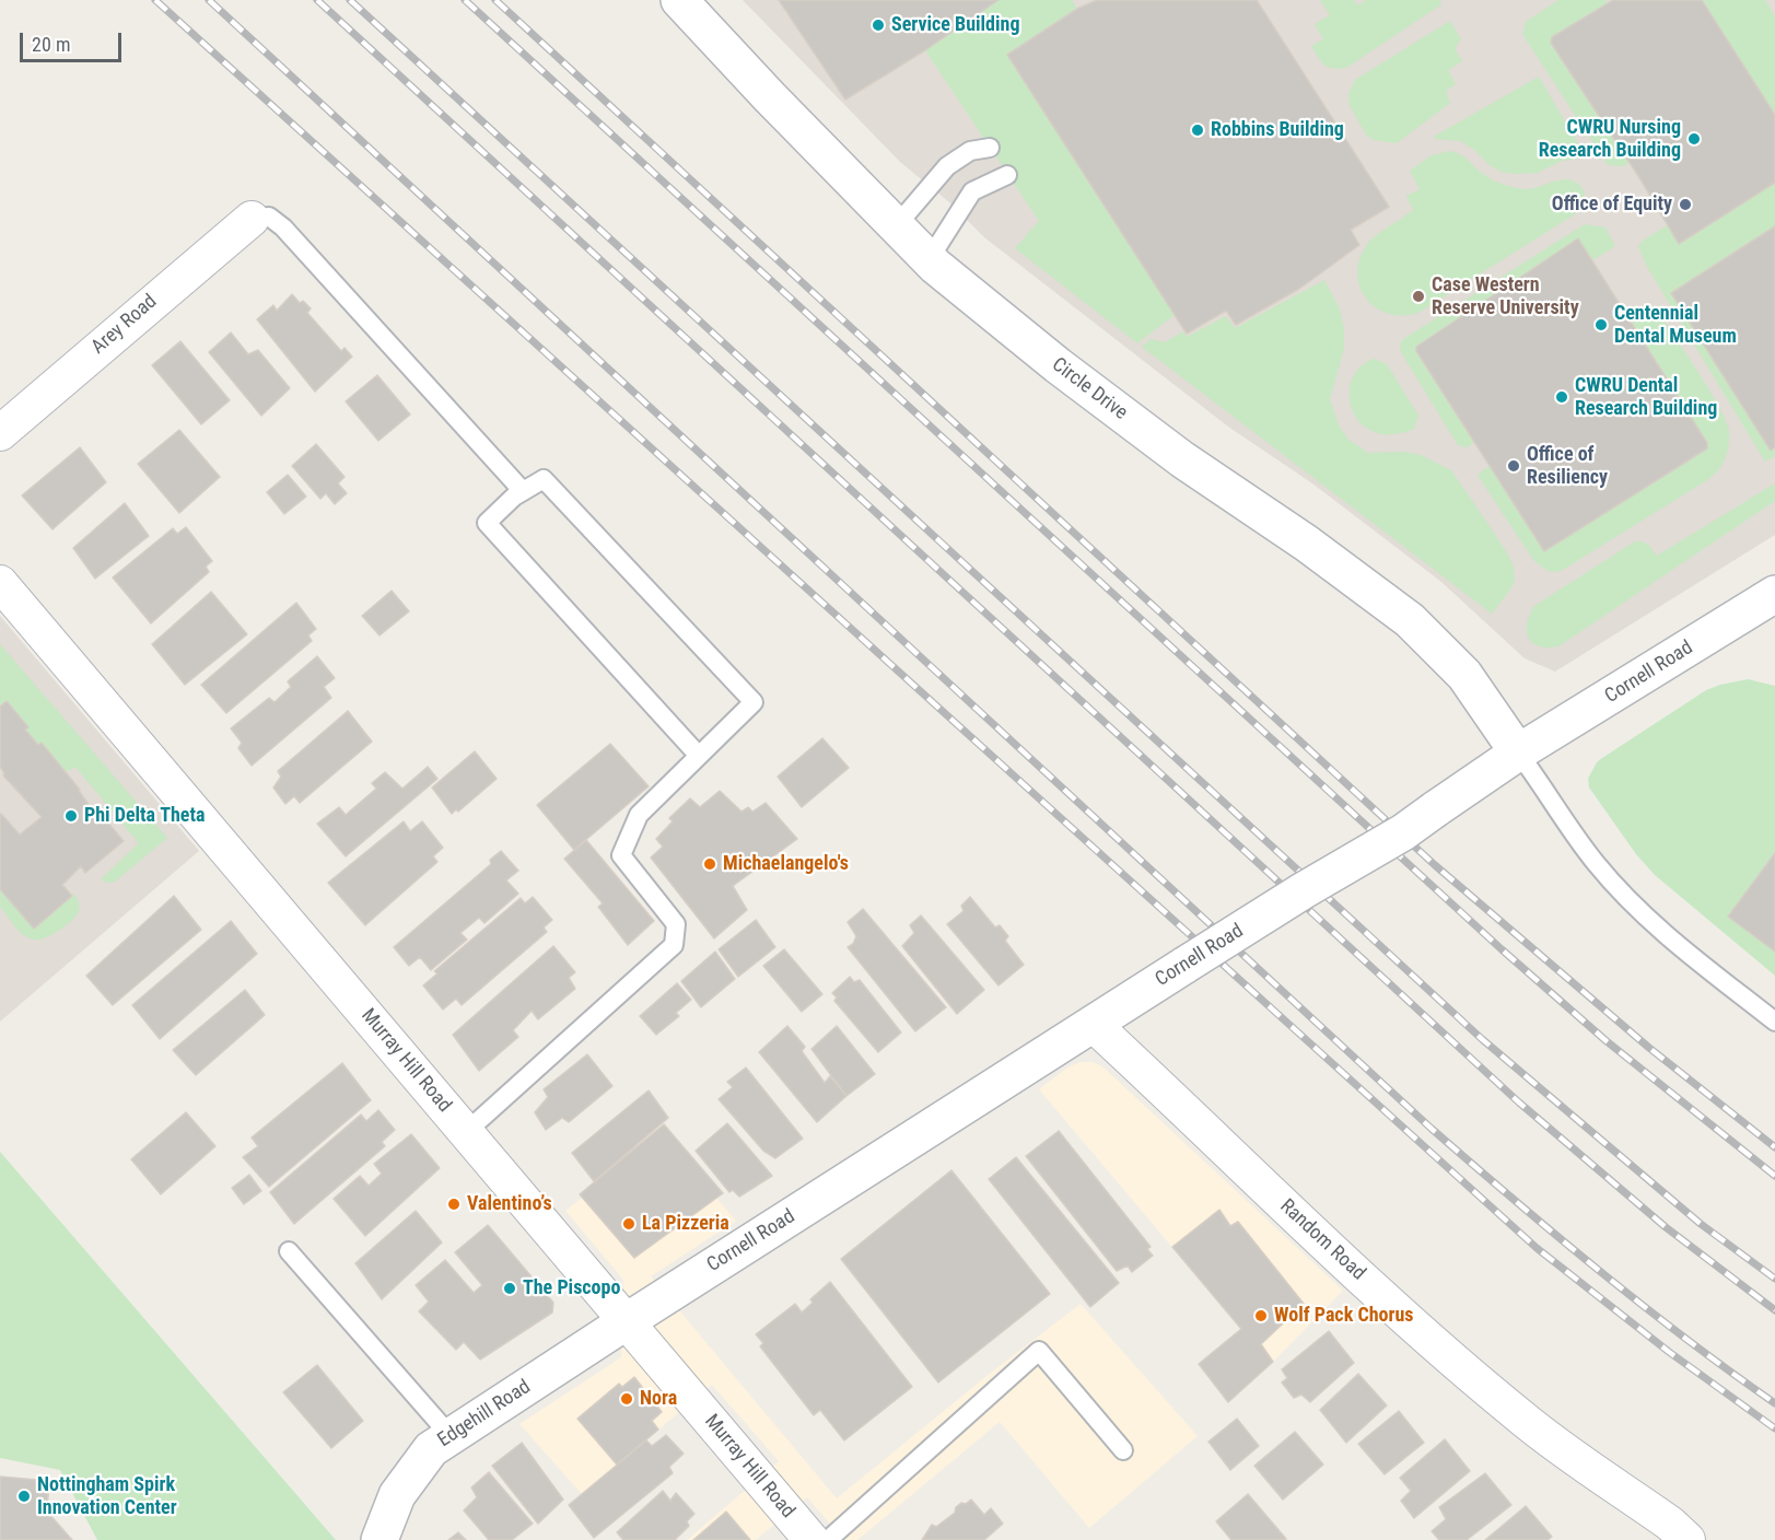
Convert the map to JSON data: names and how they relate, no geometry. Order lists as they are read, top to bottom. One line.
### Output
{"streets":{"street":["Arey Road","Circle Drive","Cornell Road","Murray Hill Road","Random Road","Edgehill Road"]},"crossings":[["Circle Drive","Cornell Road"],["Cornell Road","Murray Hill Road"],["Cornell Road","Random Road"],["Cornell Road","Edgehill Road"],["Murray Hill Road","Edgehill Road"]],"places":["Service Building","Robbins Building","CWRU Nursing Research Building","Office of Equity","Case Western Reserve University","Centennial Dental Museum","CWRU Dental Research Building","Office of Resiliency","Phi Delta Theta","Michaelangelo's","Valentino’s","La Pizzeria","The Piscopo","Wolf Pack Chorus","Nora","Nottingham Spirk Innovation Center"],"scale_bar":"20 m"}
